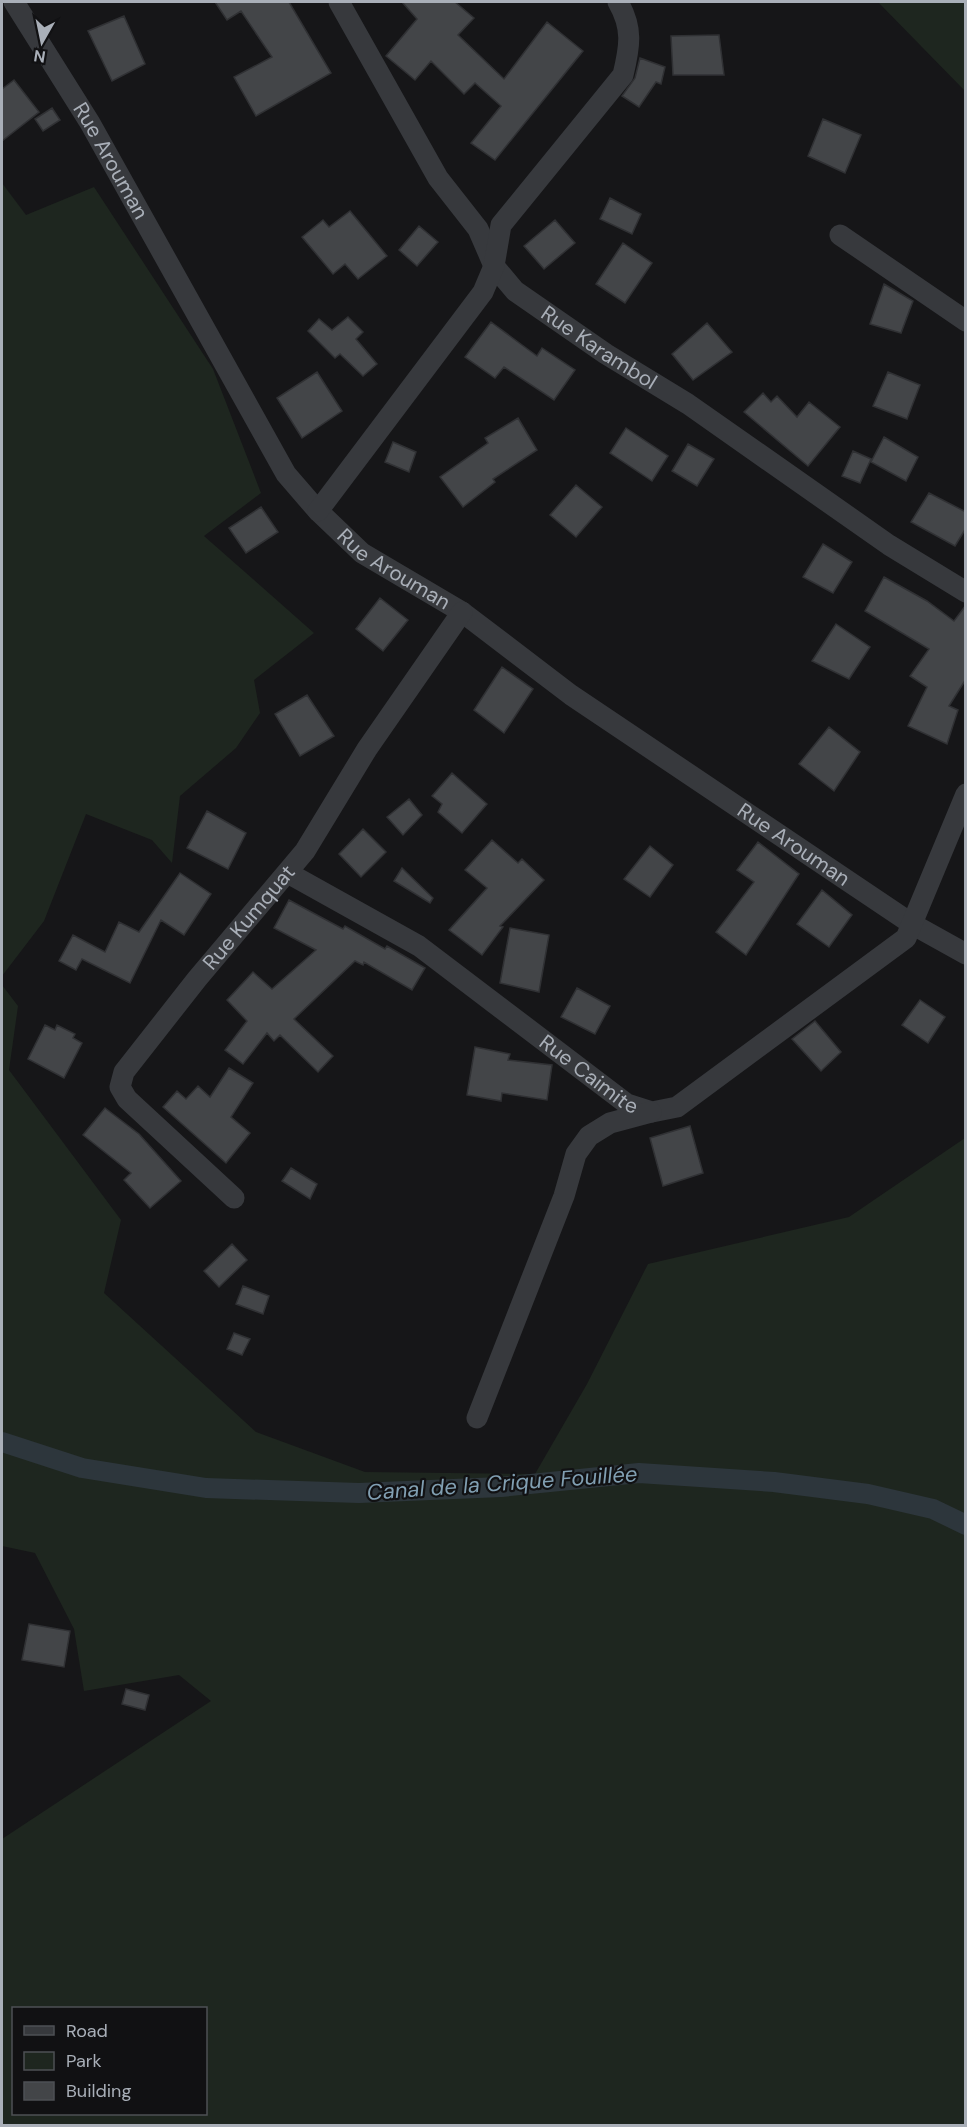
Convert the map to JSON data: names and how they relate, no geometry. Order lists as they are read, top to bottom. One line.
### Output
{"streets":{"street":["Rue Arouman","Rue Karambol","Rue Kumquat","Rue Caimite"]},"crossings":[["Rue Arouman","Rue Kumquat"],["Rue Arouman","Rue Caimite"],["Rue Kumquat","Rue Caimite"]],"water":["Canal de la Crique Fouillée"],"legend":["Road","Park","Building"],"north":"bottom"}
